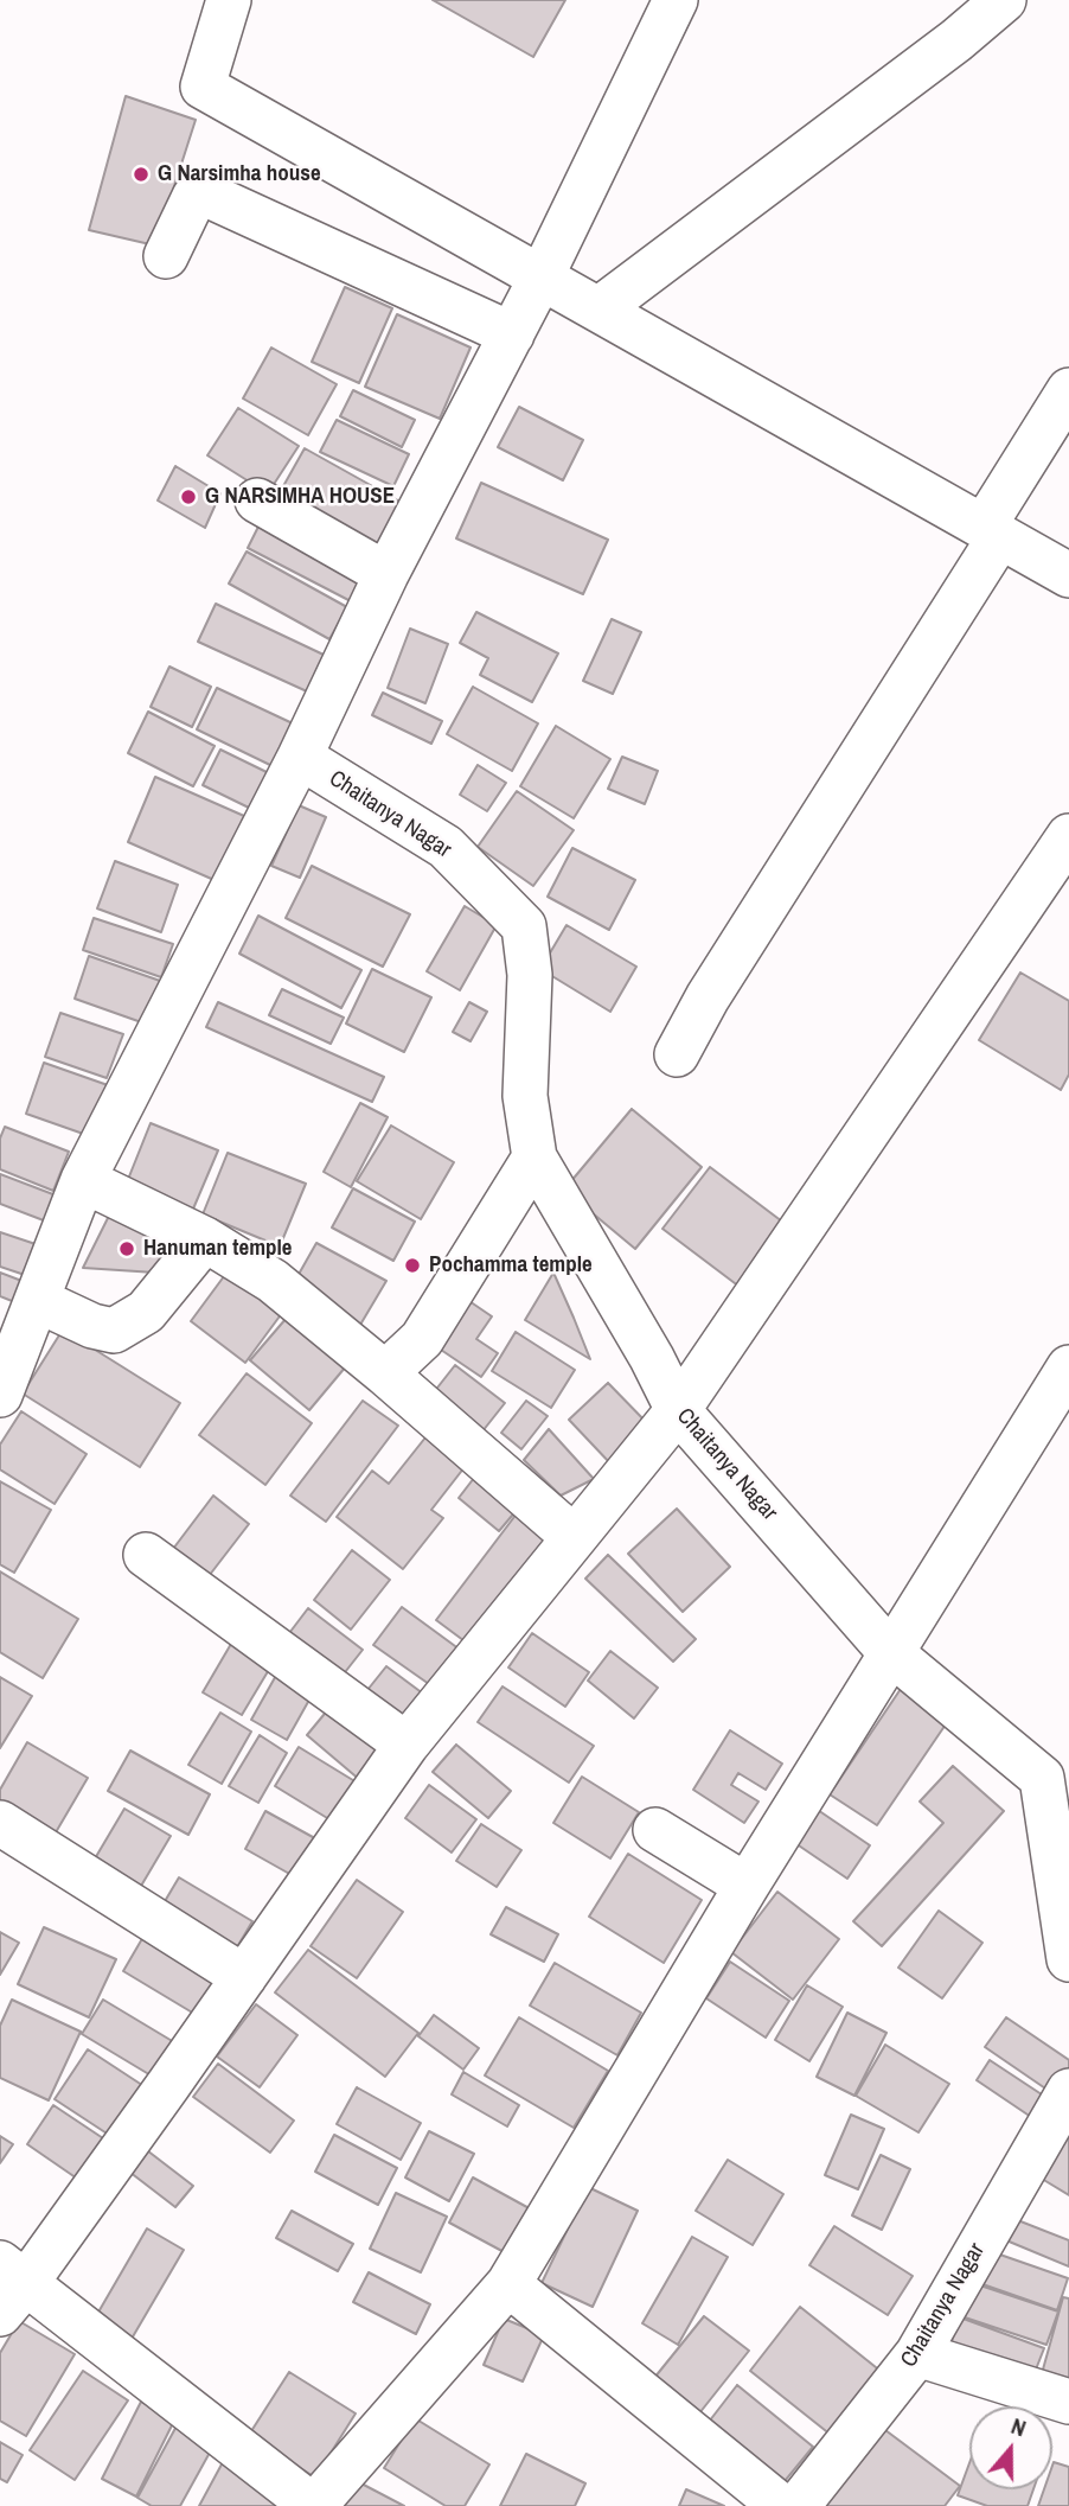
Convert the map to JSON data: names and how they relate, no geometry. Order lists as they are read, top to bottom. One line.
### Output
{"streets":{"street":["Chaitanya Nagar"]},"places":["G Narsimha house","G NARSIMHA HOUSE","Hanuman temple","Pochamma temple"],"north":"top"}
